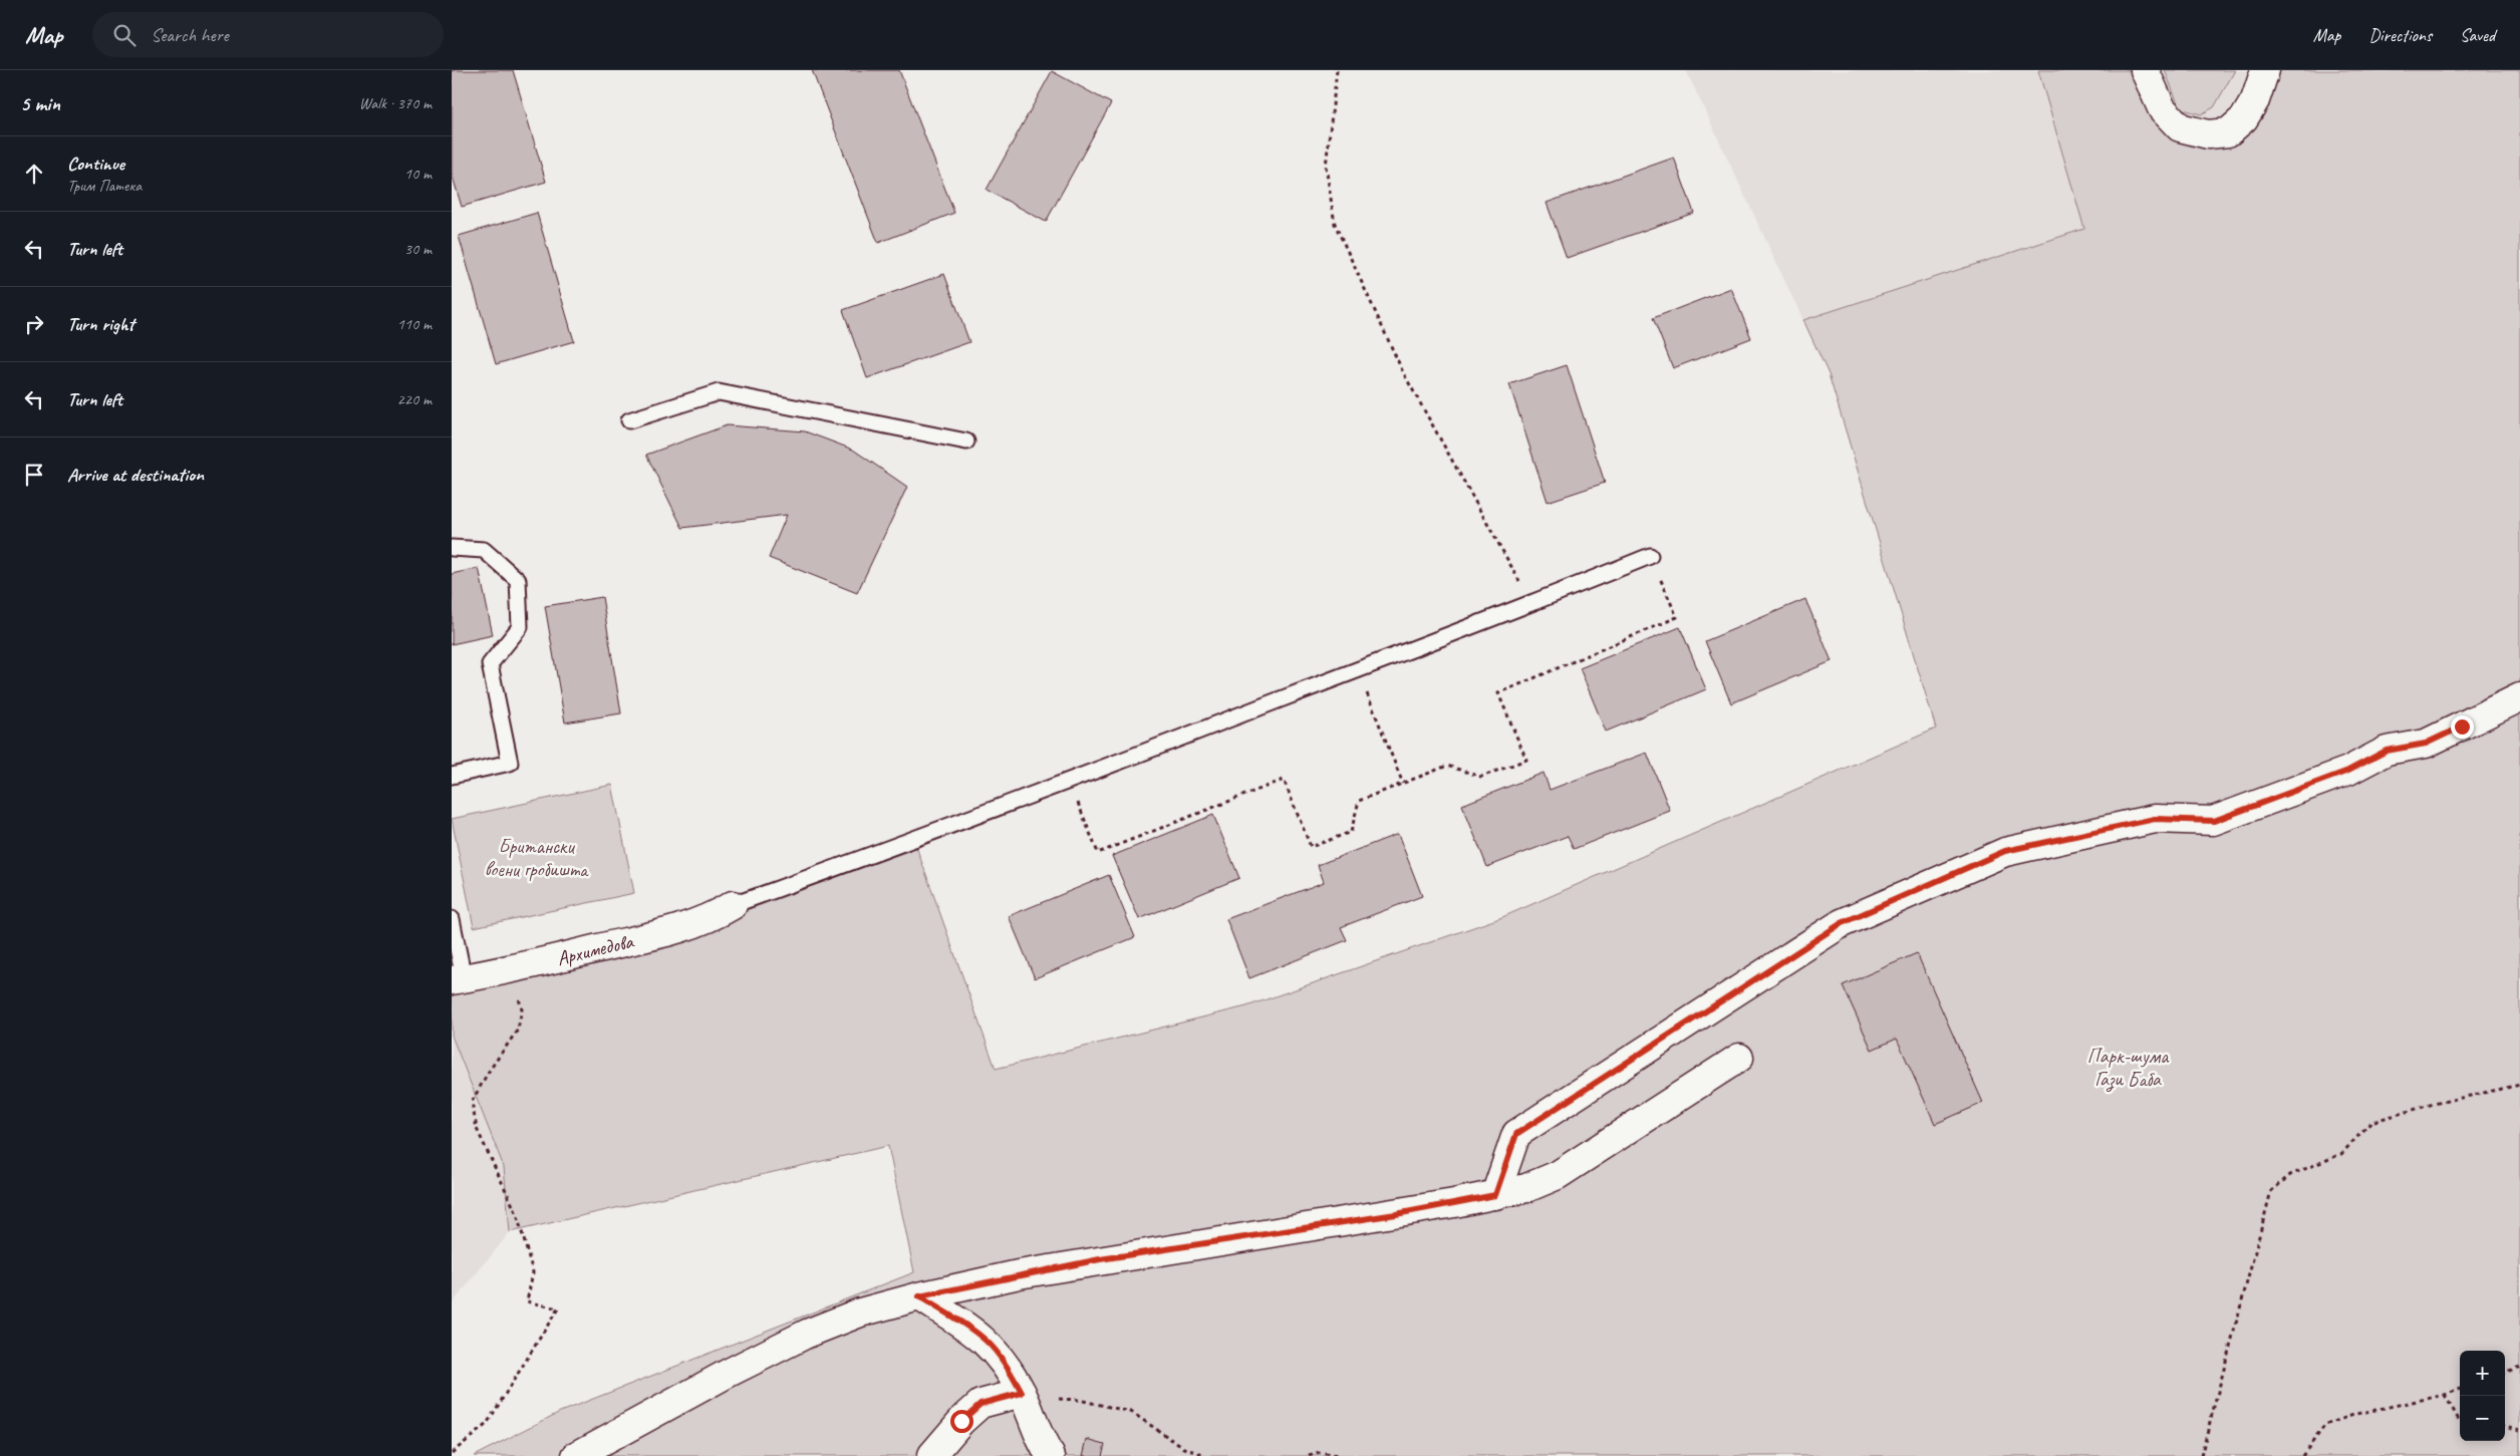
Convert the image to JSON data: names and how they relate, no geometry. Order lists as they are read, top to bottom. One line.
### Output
{"streets":{"street":["Архимедова"]},"parks":["Британски воени гробишта","Парк-шума Гази Баба"],"page":{"header":"Map","search":"Search here","nav":["Map","Directions","Saved"],"heading":["5 min","Walk · 370 m"],"list":[["Continue","Трим Патека","10 m"],["Turn left","30 m"],["Turn right","110 m"],["Turn left","220 m"],"Arrive at destination"],"map_buttons":["+","−"]}}
